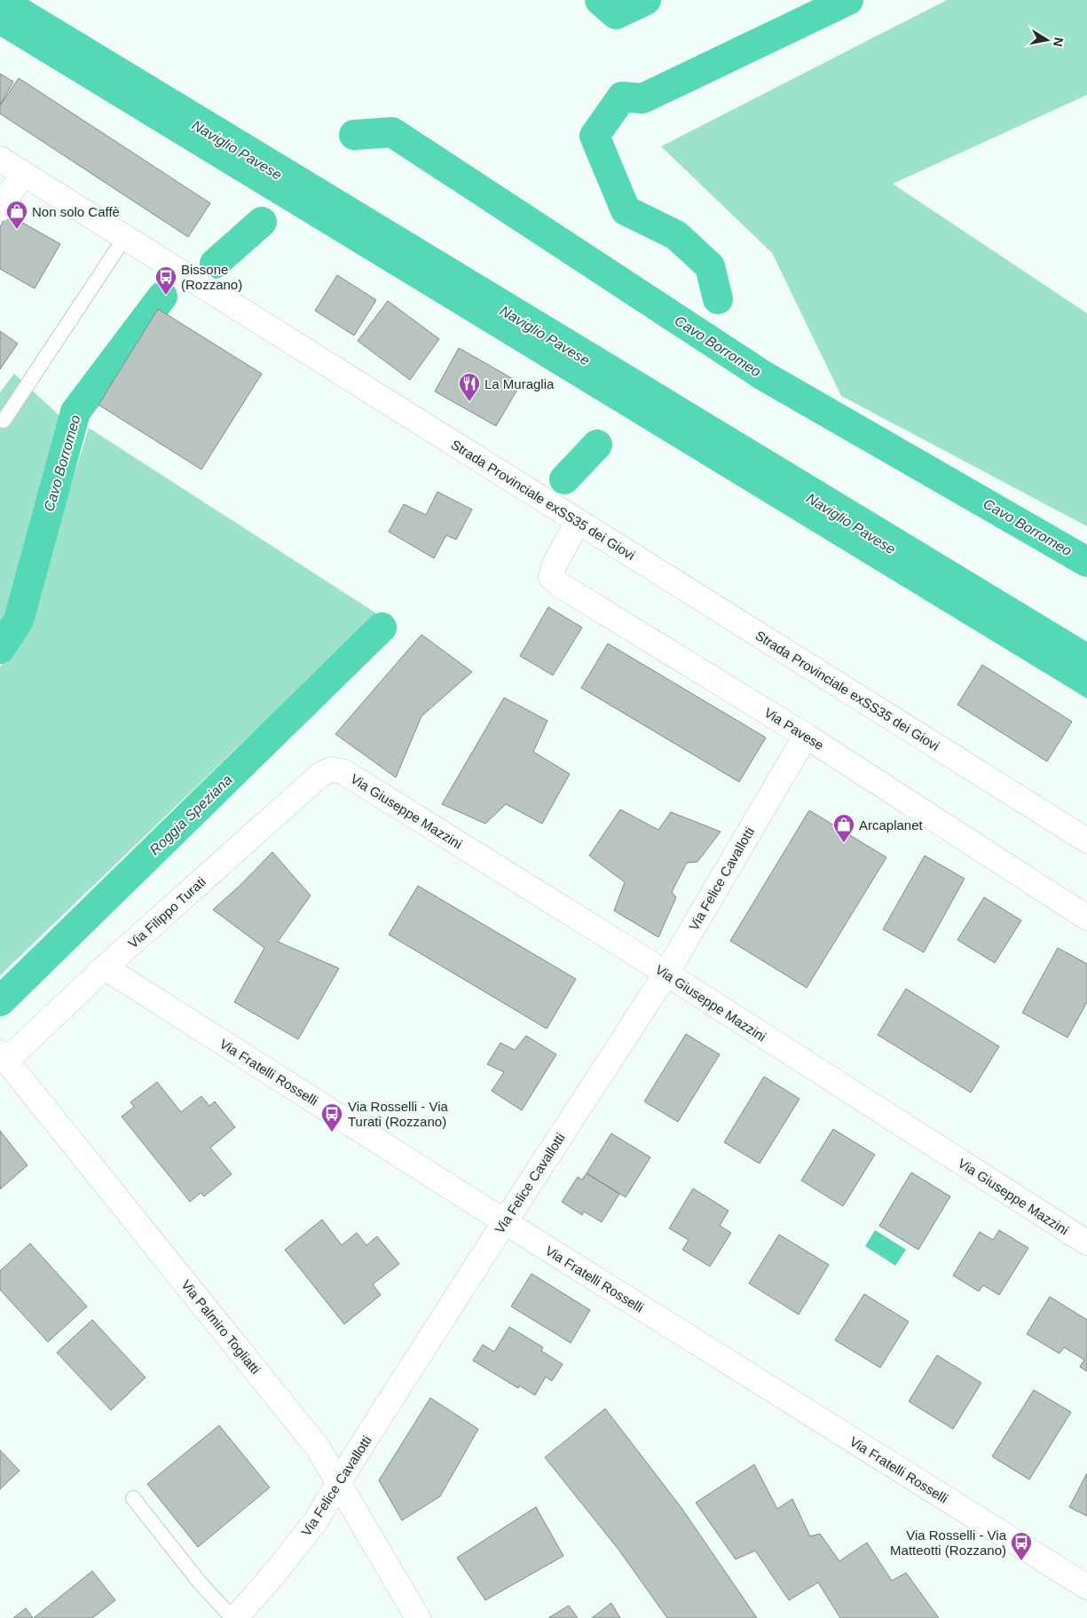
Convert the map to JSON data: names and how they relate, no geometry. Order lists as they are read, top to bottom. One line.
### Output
{"streets":{"street":["Strada Provinciale exSS35 dei Giovi","Via Pavese","Via Giuseppe Mazzini","Via Felice Cavallotti","Via Filippo Turati","Via Fratelli Rosselli","Via Palmiro Togliatti"]},"crossings":[["Strada Provinciale exSS35 dei Giovi","Via Pavese"],["Via Pavese","Via Felice Cavallotti"],["Via Giuseppe Mazzini","Via Felice Cavallotti"],["Via Giuseppe Mazzini","Via Filippo Turati"],["Via Felice Cavallotti","Via Fratelli Rosselli"],["Via Felice Cavallotti","Via Palmiro Togliatti"],["Via Filippo Turati","Via Fratelli Rosselli"],["Via Filippo Turati","Via Palmiro Togliatti"]],"water":["Naviglio Pavese","Cavo Borromeo","Roggia Speziana"],"places":{"shop":["Non solo Caffè","Arcaplanet"],"bus stop":["Bissone (Rozzano)","Via Rosselli - Via Turati (Rozzano)","Via Rosselli - Via Matteotti (Rozzano)"],"restaurant":["La Muraglia"]},"north":"right"}
